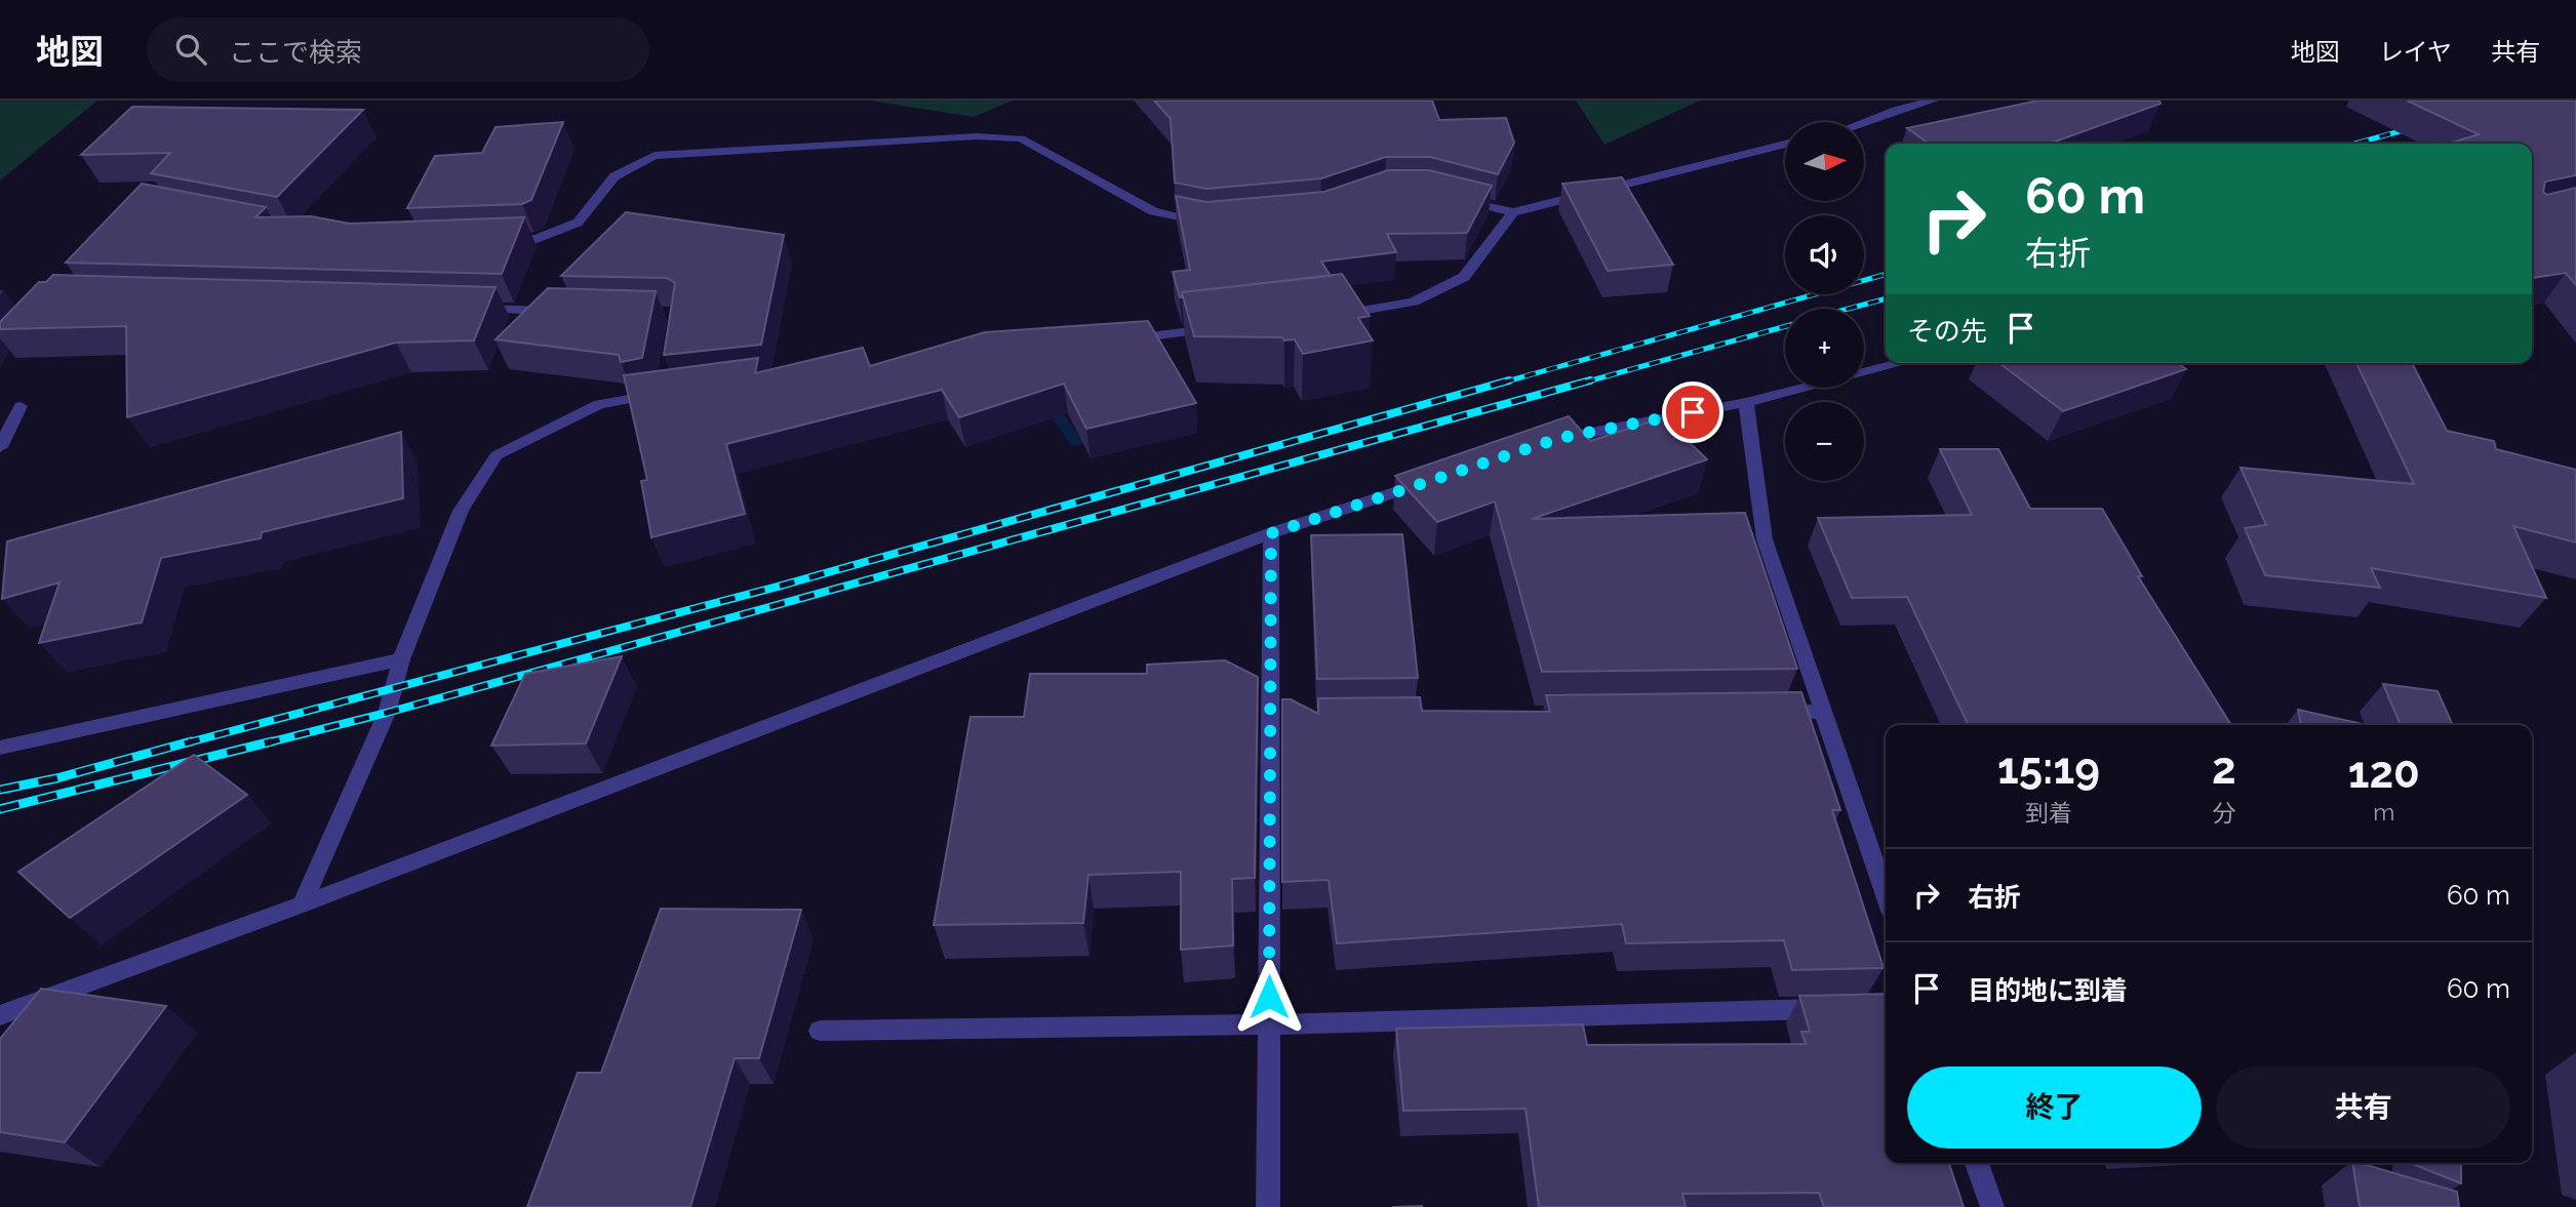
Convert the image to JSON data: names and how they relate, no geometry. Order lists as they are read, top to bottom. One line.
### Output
{"north":"right","page":{"header":"地図","search":"ここで検索","nav":["地図","レイヤ","共有"],"map_buttons":["+","−"],"turn":["60 m","右折"],"then":"その先","eta":["15:19","到着","2","分","120","m"],"list":[{"name":"右折","value":"60 m"},{"name":"目的地に到着","value":"60 m"}],"buttons":["終了","共有"]}}
